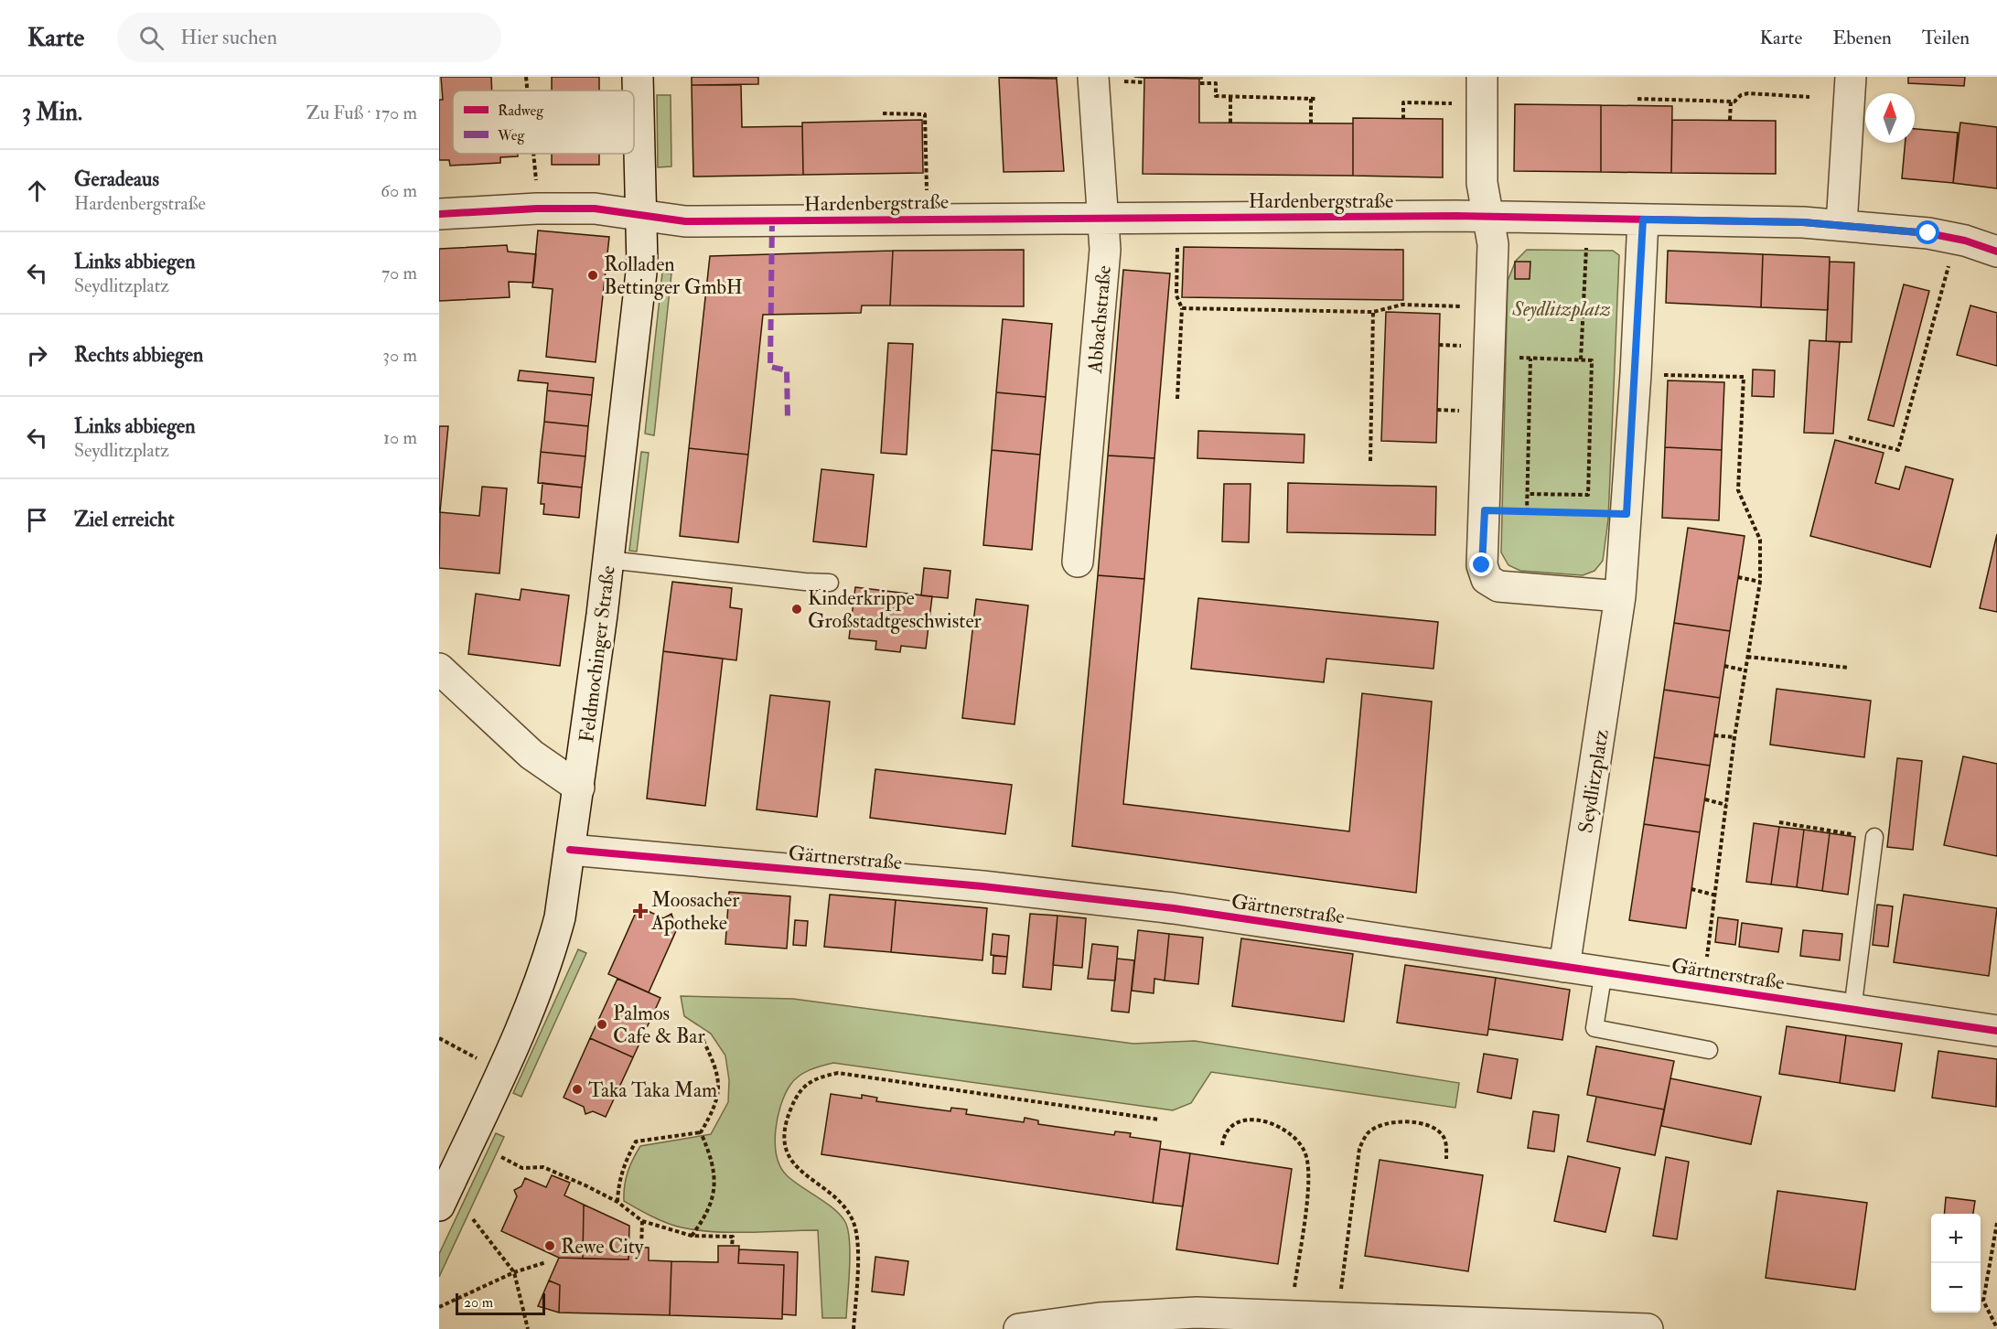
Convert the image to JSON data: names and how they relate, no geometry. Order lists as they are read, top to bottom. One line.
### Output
{"streets":{"street":["Hardenbergstraße","Abbachstraße","Feldmochinger Straße","Seydlitzplatz","Gärtnerstraße"]},"crossings":[["Hardenbergstraße","Abbachstraße"],["Hardenbergstraße","Feldmochinger Straße"],["Hardenbergstraße","Seydlitzplatz"],["Feldmochinger Straße","Gärtnerstraße"],["Seydlitzplatz","Gärtnerstraße"]],"parks":["Seydlitzplatz"],"places":{"other":["Rolladen Bettinger GmbH","Kinderkrippe Großstadtgeschwister","Palmos Cafe & Bar","Taka Taka Mam","Rewe City"],"health":["Moosacher Apotheke"]},"legend":["Radweg","Weg"],"scale_bar":"20 m","north":"top","page":{"header":"Karte","search":"Hier suchen","nav":["Karte","Ebenen","Teilen"],"heading":["3 Min.","Zu Fuß · 170 m"],"list":[["Geradeaus","Hardenbergstraße","60 m"],["Links abbiegen","Seydlitzplatz","70 m"],["Rechts abbiegen","30 m"],["Links abbiegen","Seydlitzplatz","10 m"],"Ziel erreicht"],"map_buttons":["+","−"],"scale":"20 m"}}
